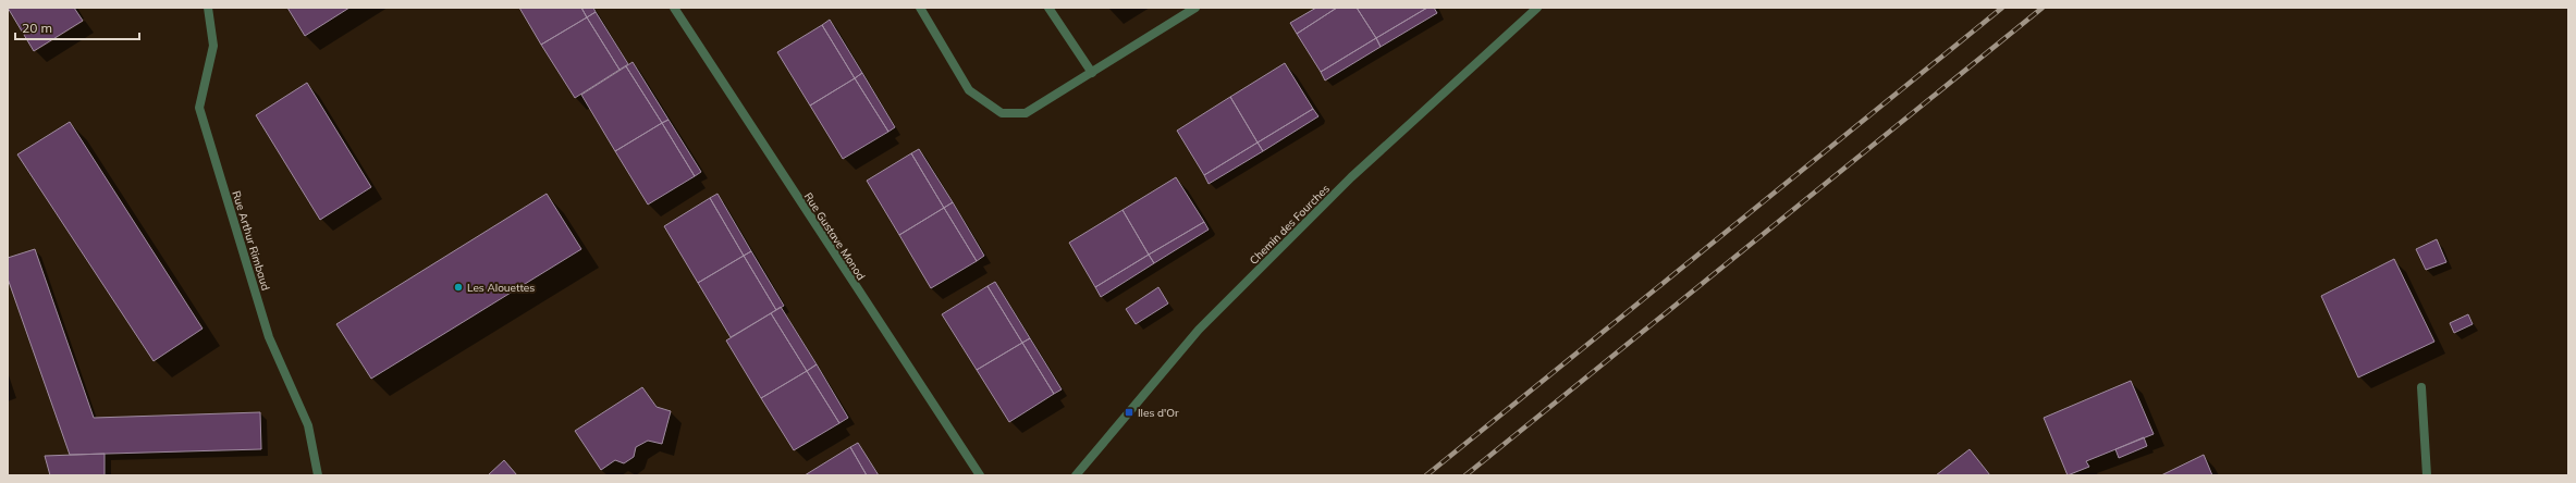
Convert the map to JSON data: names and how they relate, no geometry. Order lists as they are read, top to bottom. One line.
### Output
{"streets":{"street":["Chemin des Fourches","Rue Gustave Monod","Rue Arthur Rimbaud"]},"places":{"other":["Les Alouettes"],"transit":["Iles d'Or"]},"scale_bar":"20 m"}
